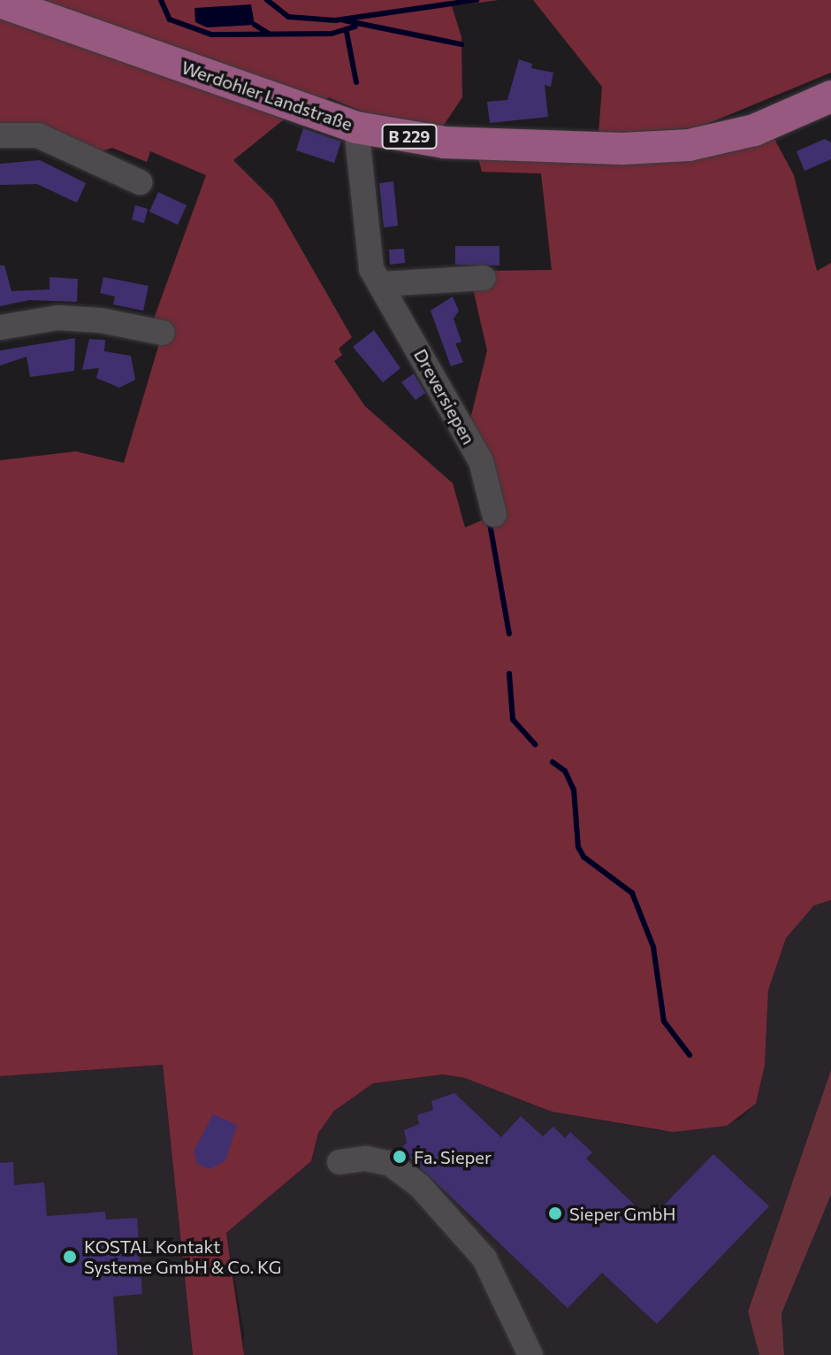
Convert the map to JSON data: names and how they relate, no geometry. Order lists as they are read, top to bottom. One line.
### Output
{"streets":{"main road":["Werdohler Landstraße","B 229"],"street":["Dreversiepen"]},"crossings":[["Werdohler Landstraße","Dreversiepen"]],"places":["Fa. Sieper","Sieper GmbH","KOSTAL Kontakt Systeme GmbH & Co. KG"]}
